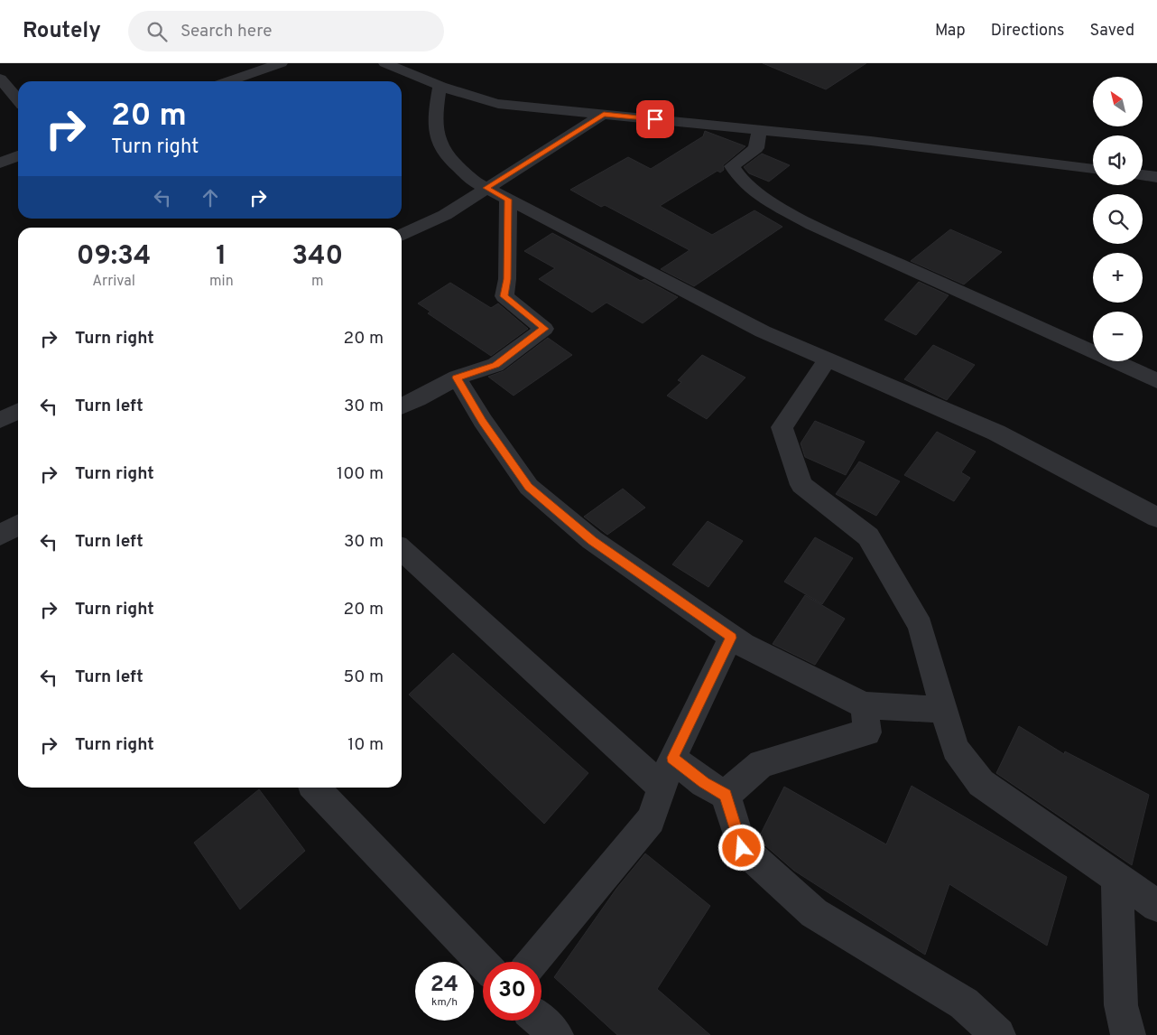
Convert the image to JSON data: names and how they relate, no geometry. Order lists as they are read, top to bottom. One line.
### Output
{"north":"top left","page":{"header":"Routely","search":"Search here","nav":["Map","Directions","Saved"],"map_buttons":["+","−"],"turn":["20 m","Turn right"],"eta":["09:34","Arrival","1","min","340","m"],"list":[{"name":"Turn right","value":"20 m"},{"name":"Turn left","value":"30 m"},{"name":"Turn right","value":"100 m"},{"name":"Turn left","value":"30 m"},{"name":"Turn right","value":"20 m"},{"name":"Turn left","value":"50 m"},{"name":"Turn right","value":"10 m"}],"speed":"24 km/h","limit":"30"}}
